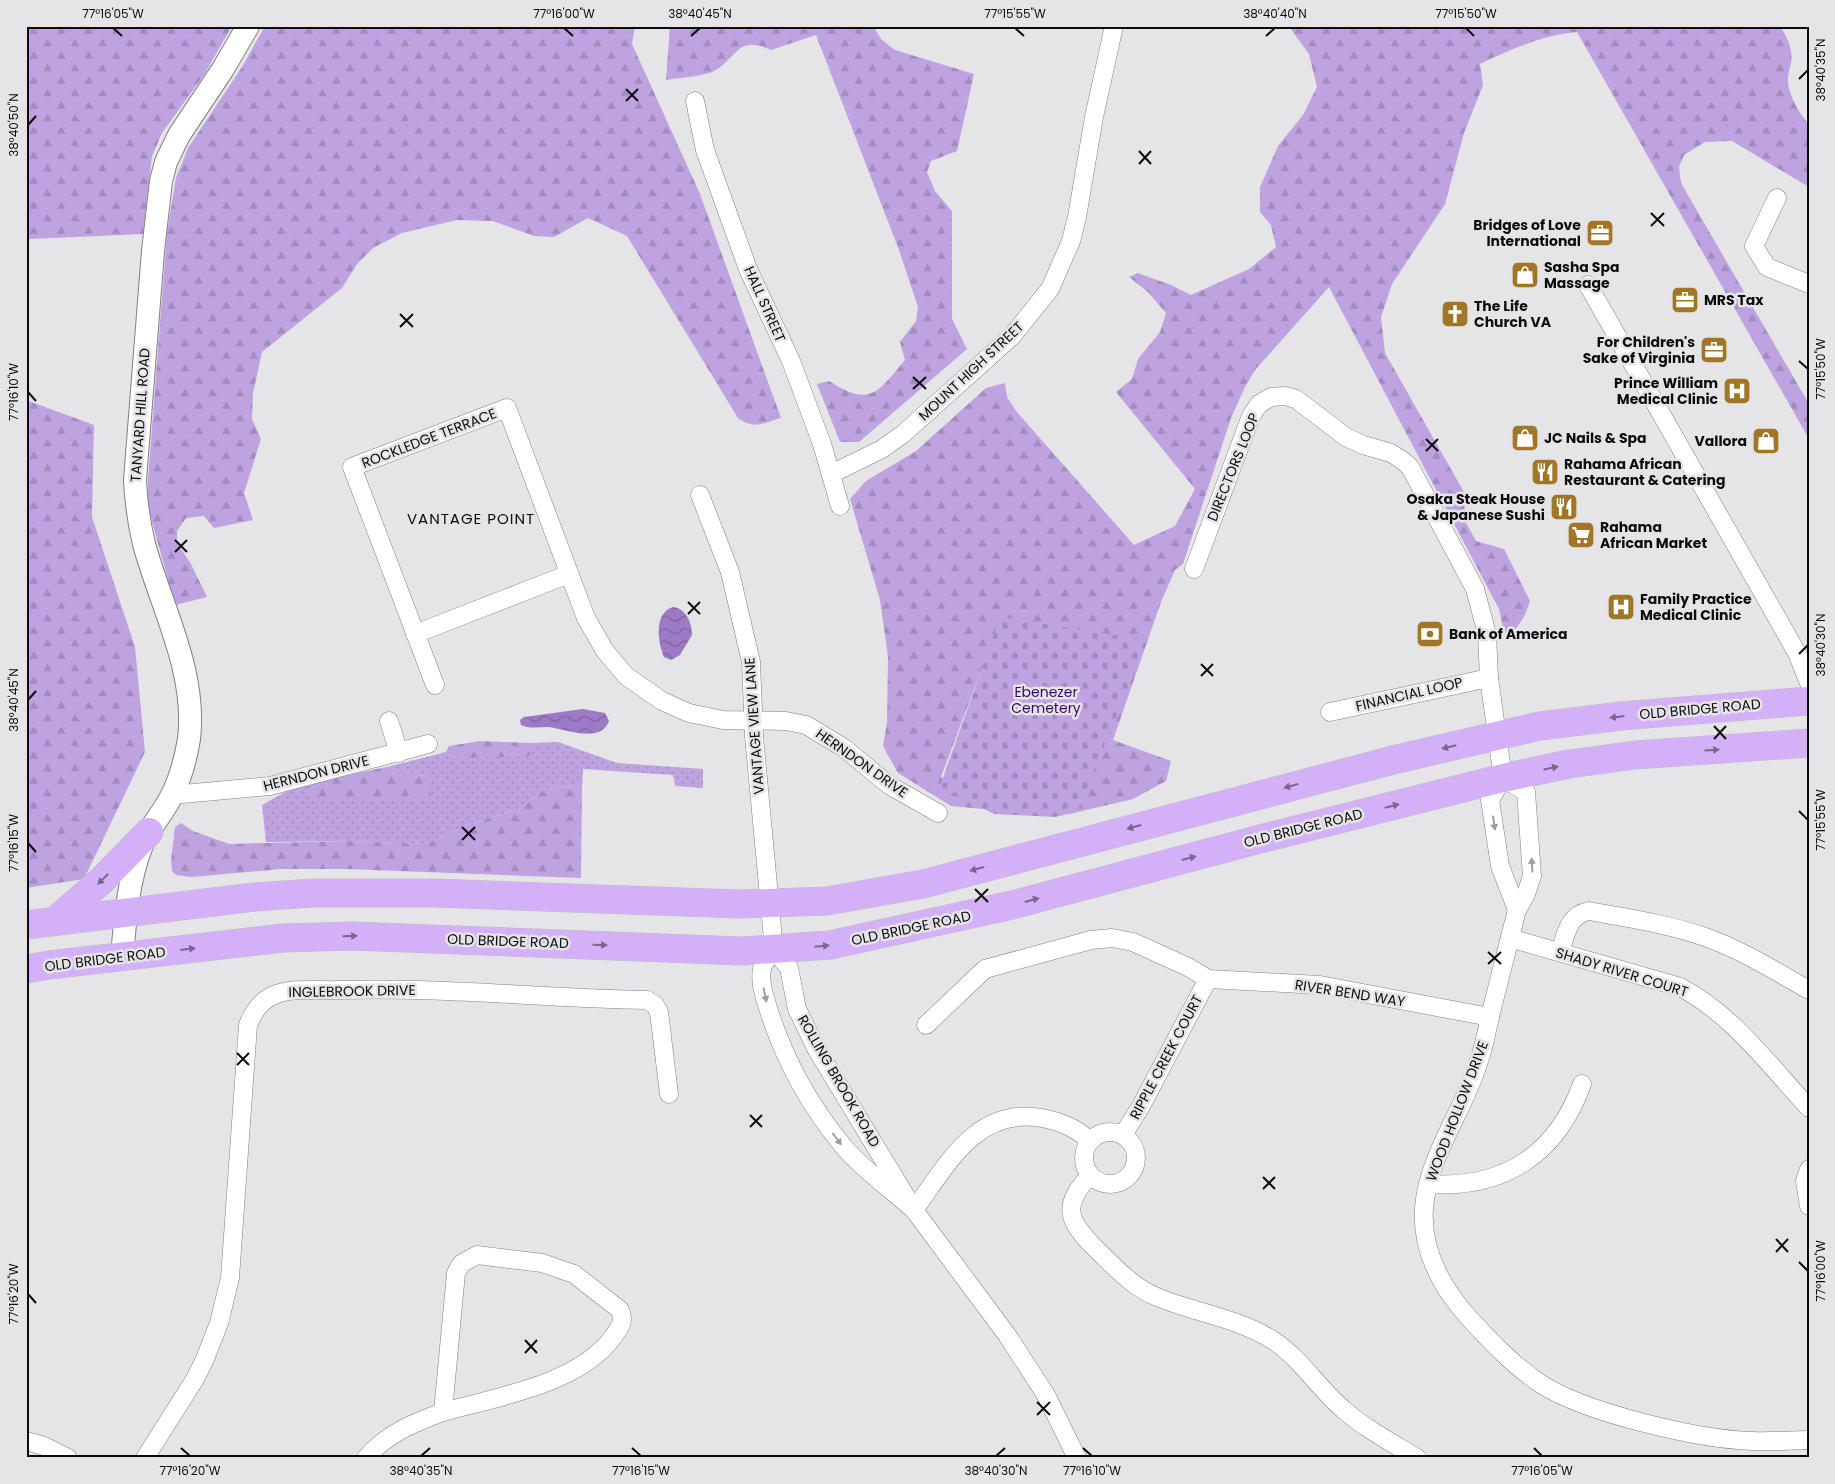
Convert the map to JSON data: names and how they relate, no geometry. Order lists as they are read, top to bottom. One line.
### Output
{"streets":{"main road":["OLD BRIDGE ROAD"],"street":["HALL STREET","MOUNT HIGH STREET","TANYARD HILL ROAD","ROCKLEDGE TERRACE","DIRECTORS LOOP","FINANCIAL LOOP","VANTAGE VIEW LANE","HERNDON DRIVE","SHADY RIVER COURT","INGLEBROOK DRIVE","RIVER BEND WAY","RIPPLE CREEK COURT","ROLLING BROOK ROAD","WOOD HOLLOW DRIVE"]},"crossings":[["HALL STREET","MOUNT HIGH STREET"],["TANYARD HILL ROAD","OLD BRIDGE ROAD"],["TANYARD HILL ROAD","HERNDON DRIVE"],["ROCKLEDGE TERRACE","VANTAGE VIEW LANE"],["ROCKLEDGE TERRACE","HERNDON DRIVE"],["DIRECTORS LOOP","FINANCIAL LOOP"],["DIRECTORS LOOP","OLD BRIDGE ROAD"],["OLD BRIDGE ROAD","VANTAGE VIEW LANE"],["OLD BRIDGE ROAD","ROLLING BROOK ROAD"],["OLD BRIDGE ROAD","WOOD HOLLOW DRIVE"],["VANTAGE VIEW LANE","HERNDON DRIVE"],["SHADY RIVER COURT","WOOD HOLLOW DRIVE"],["RIVER BEND WAY","RIPPLE CREEK COURT"],["RIVER BEND WAY","WOOD HOLLOW DRIVE"]],"districts":["VANTAGE POINT"],"parks":["Ebenezer Cemetery"],"places":{"office":["Bridges of Love International","MRS Tax","For Children's Sake of Virginia"],"shop":["Sasha Spa Massage","JC Nails & Spa","Vallora"],"church":["The Life Church VA"],"hospital":["Prince William Medical Clinic","Family Practice Medical Clinic"],"restaurant":["Rahama African Restaurant & Catering","Osaka Steak House & Japanese Sushi"],"supermarket":["Rahama African Market"],"bank":["Bank of America"]},"coordinates":["77°16'05\"W","77°16'00\"W","38°40'45\"N","77°15'55\"W","38°40'40\"N","77°15'50\"W","38°40'35\"N","38°40'50\"N","77°16'10\"W","38°40'30\"N","77°16'15\"W","77°16'20\"W"]}
